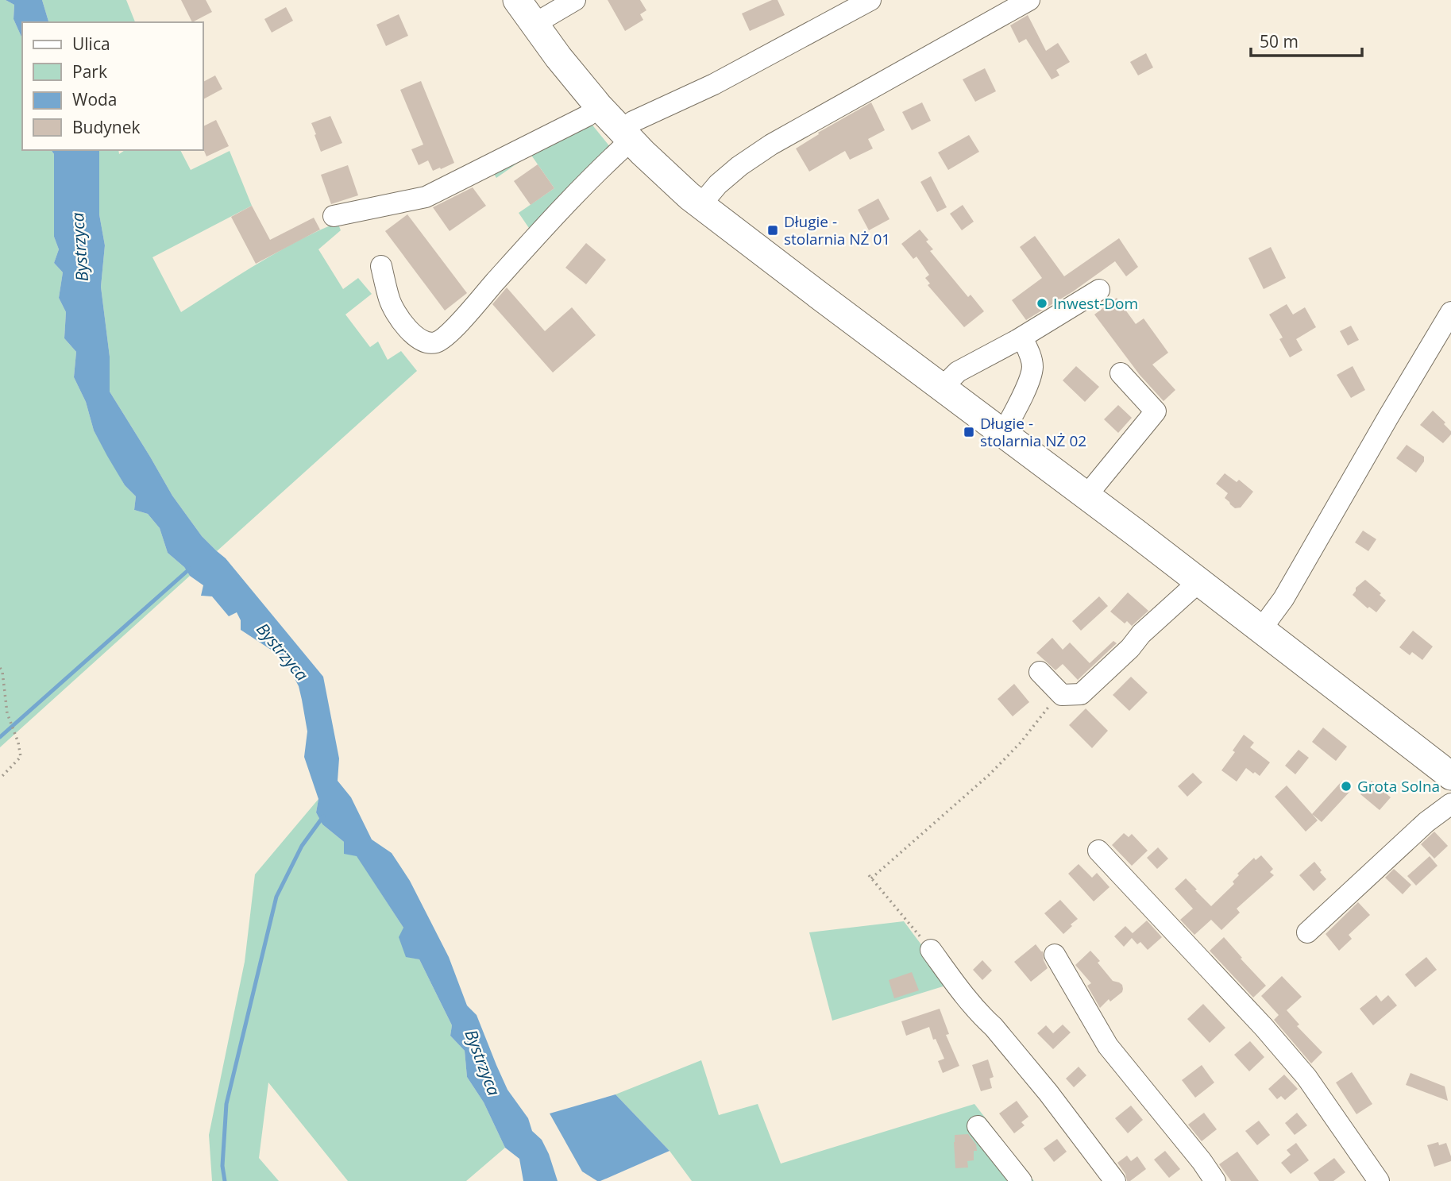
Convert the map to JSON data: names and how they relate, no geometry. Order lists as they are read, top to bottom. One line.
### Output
{"water":["Bystrzyca"],"places":{"transit":["Długie - stolarnia NŻ 01","Długie - stolarnia NŻ 02"],"other":["Inwest-Dom","Grota Solna"]},"legend":["Ulica","Park","Woda","Budynek"],"scale_bar":"50 m"}
